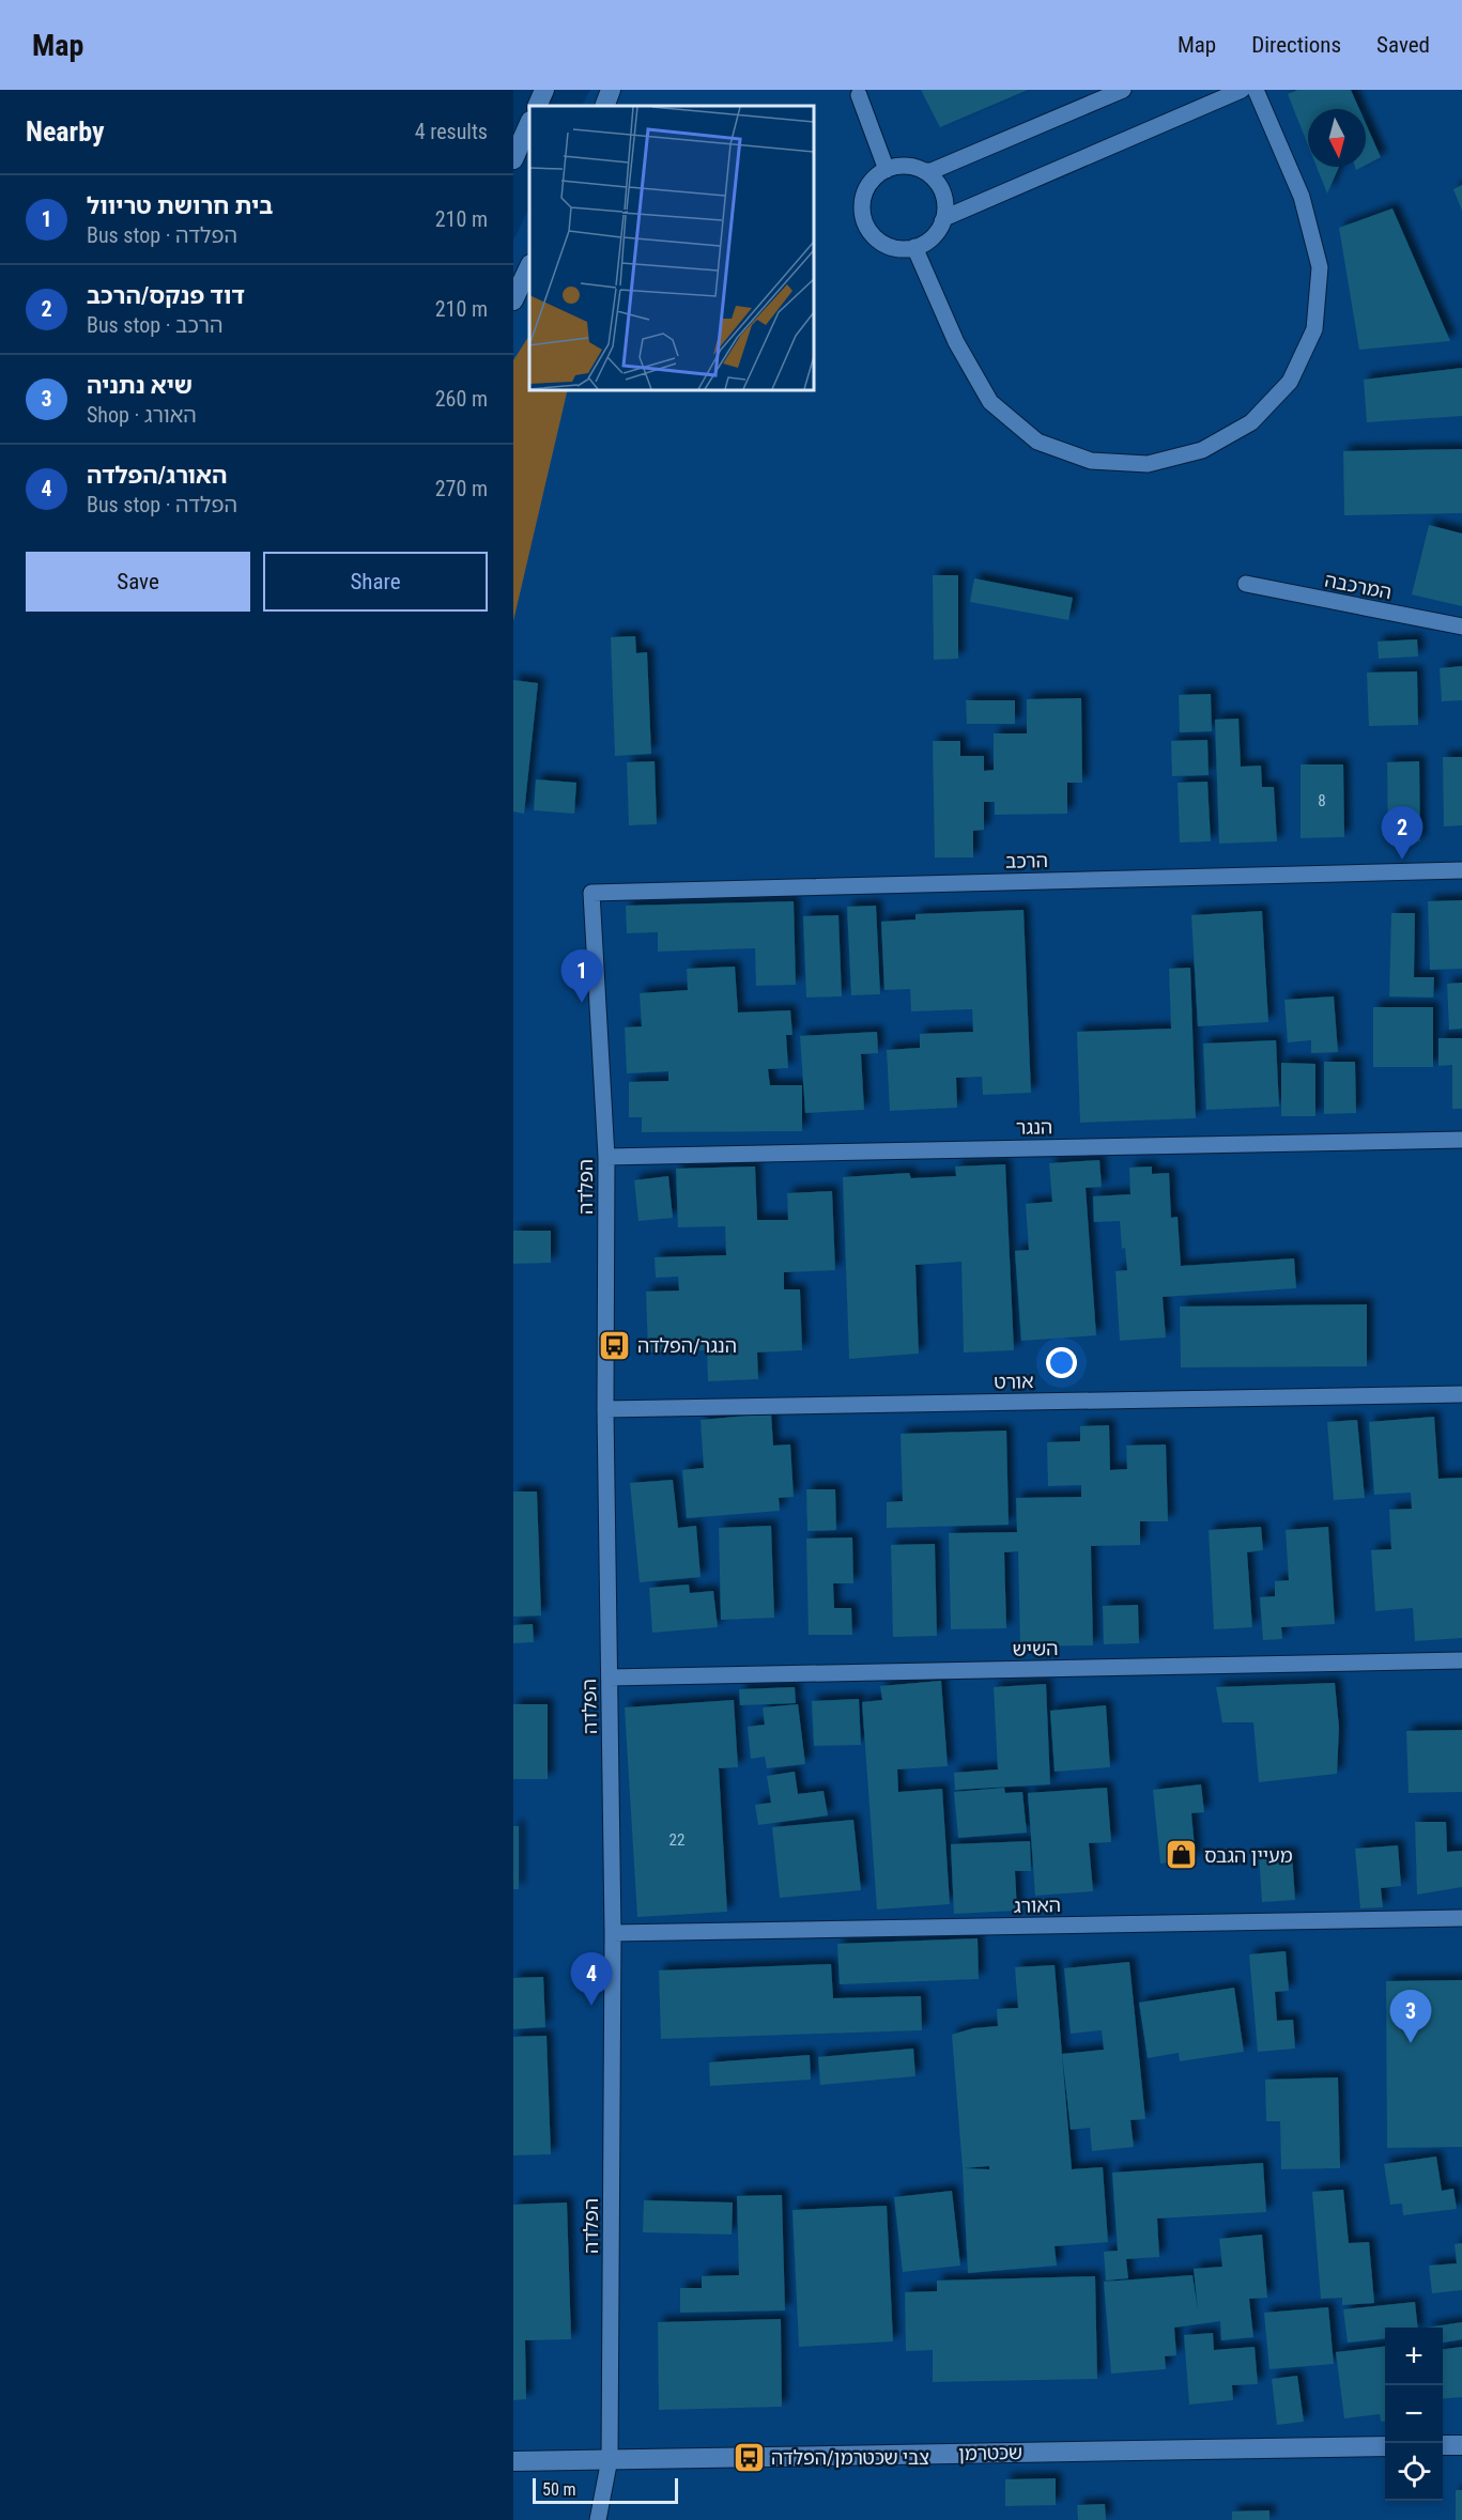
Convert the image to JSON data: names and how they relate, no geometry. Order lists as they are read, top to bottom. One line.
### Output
{"streets":{"street":["המרכבה","הרכב","הנגר","הפלדה","אורט","השיש","האורג","שכטרמן"]},"crossings":[["הרכב","הפלדה"],["הנגר","הפלדה"],["הפלדה","אורט"],["הפלדה","השיש"],["הפלדה","האורג"],["הפלדה","שכטרמן"]],"places":{"bus stop":["הנגר/הפלדה","צבי שכטרמן/הפלדה"],"shop":["מעיין הגבס"]},"house_numbers":["8","22"],"scale_bar":"50 m","north":"bottom","page":{"header":"Map","nav":["Map","Directions","Saved"],"heading":["Nearby","4 results"],"list":[{"mark":"1","name":"בית חרושת טריוול","note":"Bus stop · הפלדה","value":"210 m"},{"mark":"2","name":"דוד פנקס/הרכב","note":"Bus stop · הרכב","value":"210 m"},{"mark":"3","name":"שיא נתניה","note":"Shop · האורג","value":"260 m"},{"mark":"4","name":"האורג/הפלדה","note":"Bus stop · הפלדה","value":"270 m"}],"buttons":["Save","Share"],"pins":["2","1","4","3"],"map_buttons":["+","−"],"scale":"50 m"}}
